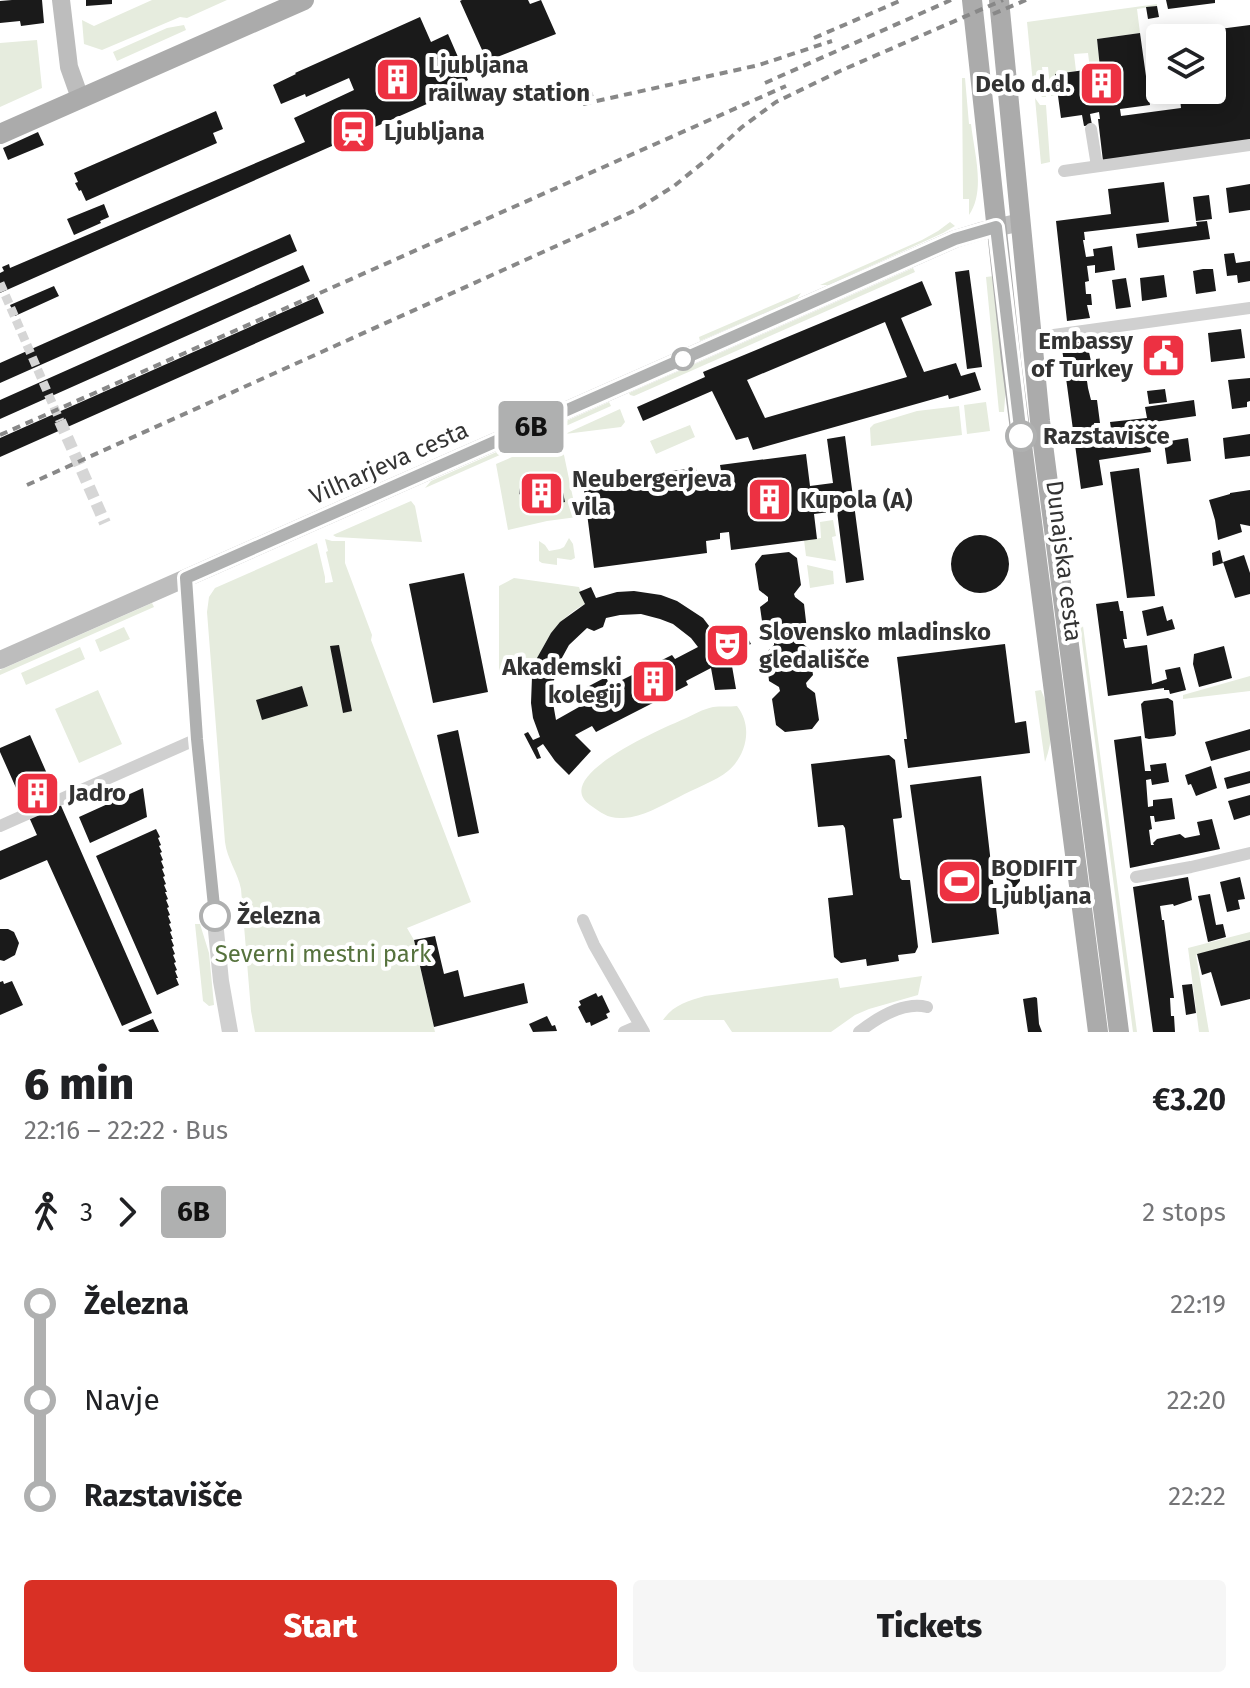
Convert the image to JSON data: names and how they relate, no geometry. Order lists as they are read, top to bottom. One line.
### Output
{"streets":{"main road":["Vilharjeva cesta","Dunajska cesta"]},"crossings":[["Vilharjeva cesta","Dunajska cesta"]],"parks":["Severni mestni park"],"places":{"building":["Ljubljana railway station","Delo d.d.","Neubergerjeva vila","Kupola (A)","Akademski kolegij","Jadro"],"station":["Ljubljana"],"public building":["Embassy of Turkey"],"other":["Razstavišče","Železna"],"theatre":["Slovensko mladinsko gledališče"],"sports":["BODIFIT Ljubljana"]},"lines":["bus line 6B"],"page":{"on_map":"6B","heading":["6 min","22:16 – 22:22 · Bus","€3.20"],"legs":["3","6B","2 stops"],"list":[{"name":"Železna","value":"22:19"},{"name":"Navje","value":"22:20"},{"name":"Razstavišče","value":"22:22"}],"buttons":["Start","Tickets"]}}
